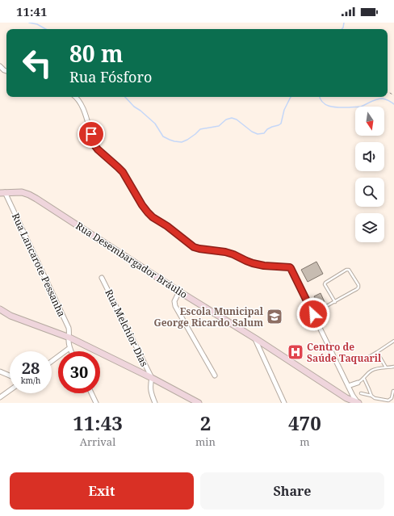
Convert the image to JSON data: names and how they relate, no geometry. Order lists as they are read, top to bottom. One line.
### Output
{"streets":{"street":["Rua Desembargador Bráulio","Rua Lancarote Pessanha","Rua Melchior Dias"]},"crossings":[["Rua Desembargador Bráulio","Rua Lancarote Pessanha"]],"places":{"school or university":["Escola Municipal George Ricardo Salum"],"hospital":["Centro de Saúde Taquaril"]},"north":"bottom","page":{"status":"11:41","turn":["80 m","Rua Fósforo"],"speed":"28 km/h","limit":"30","eta":["11:43","Arrival","2","min","470","m"],"buttons":["Exit","Share"]}}
